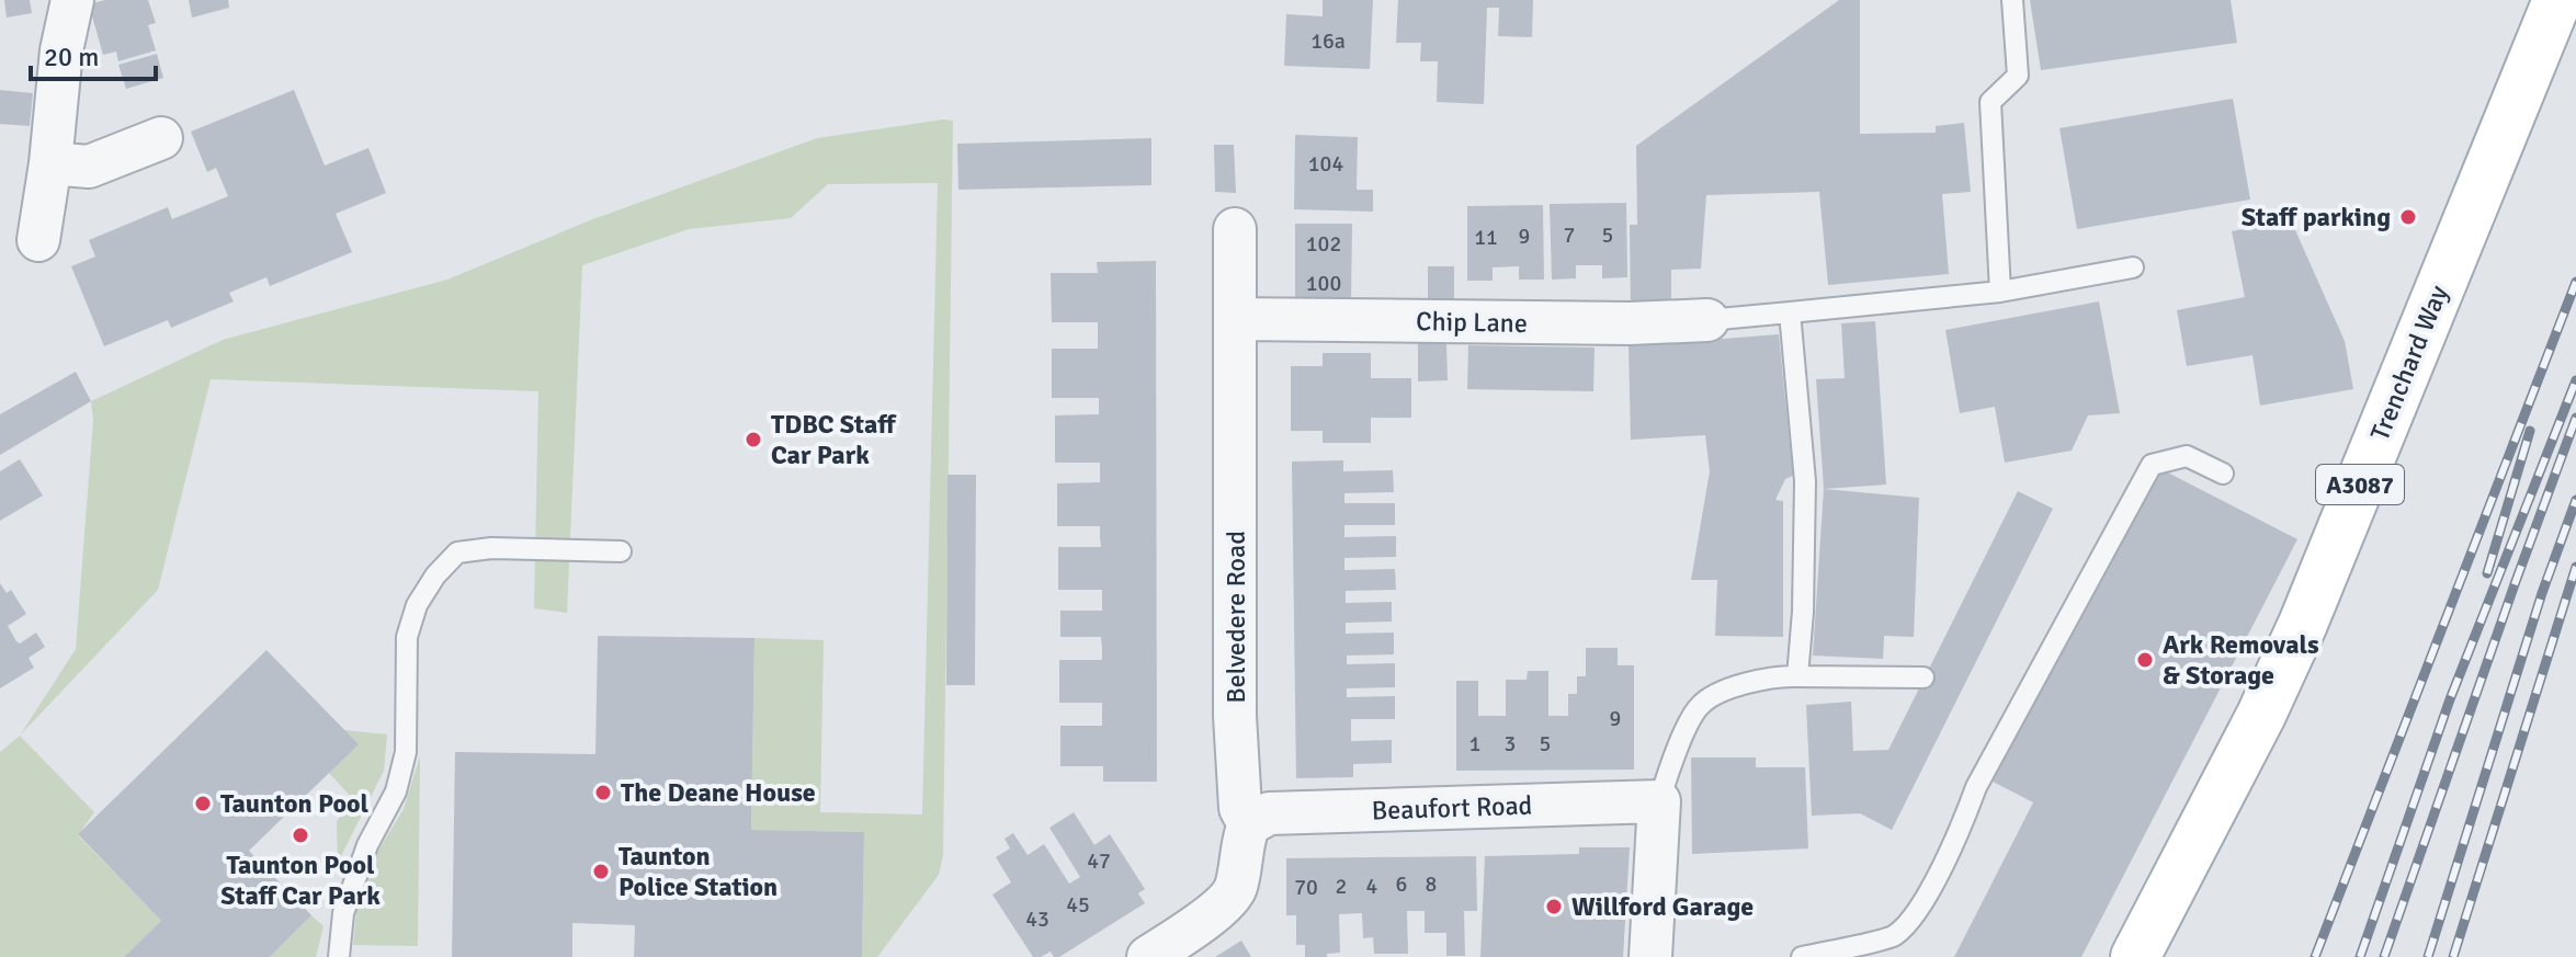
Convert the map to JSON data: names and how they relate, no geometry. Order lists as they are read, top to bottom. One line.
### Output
{"streets":{"main road":["Trenchard Way","A3087"],"street":["Chip Lane","Belvedere Road","Beaufort Road"]},"crossings":[["Chip Lane","Belvedere Road"],["Belvedere Road","Beaufort Road"]],"places":["Staff parking","TDBC Staff Car Park","Ark Removals & Storage","The Deane House","Taunton Pool","Taunton Pool Staff Car Park","Taunton Police Station","Willford Garage"],"house_numbers":["16a","104","7","5","9","11","102","100","9","1","3","5","47","6","8","2","4","70","45","43"],"scale_bar":"20 m"}
